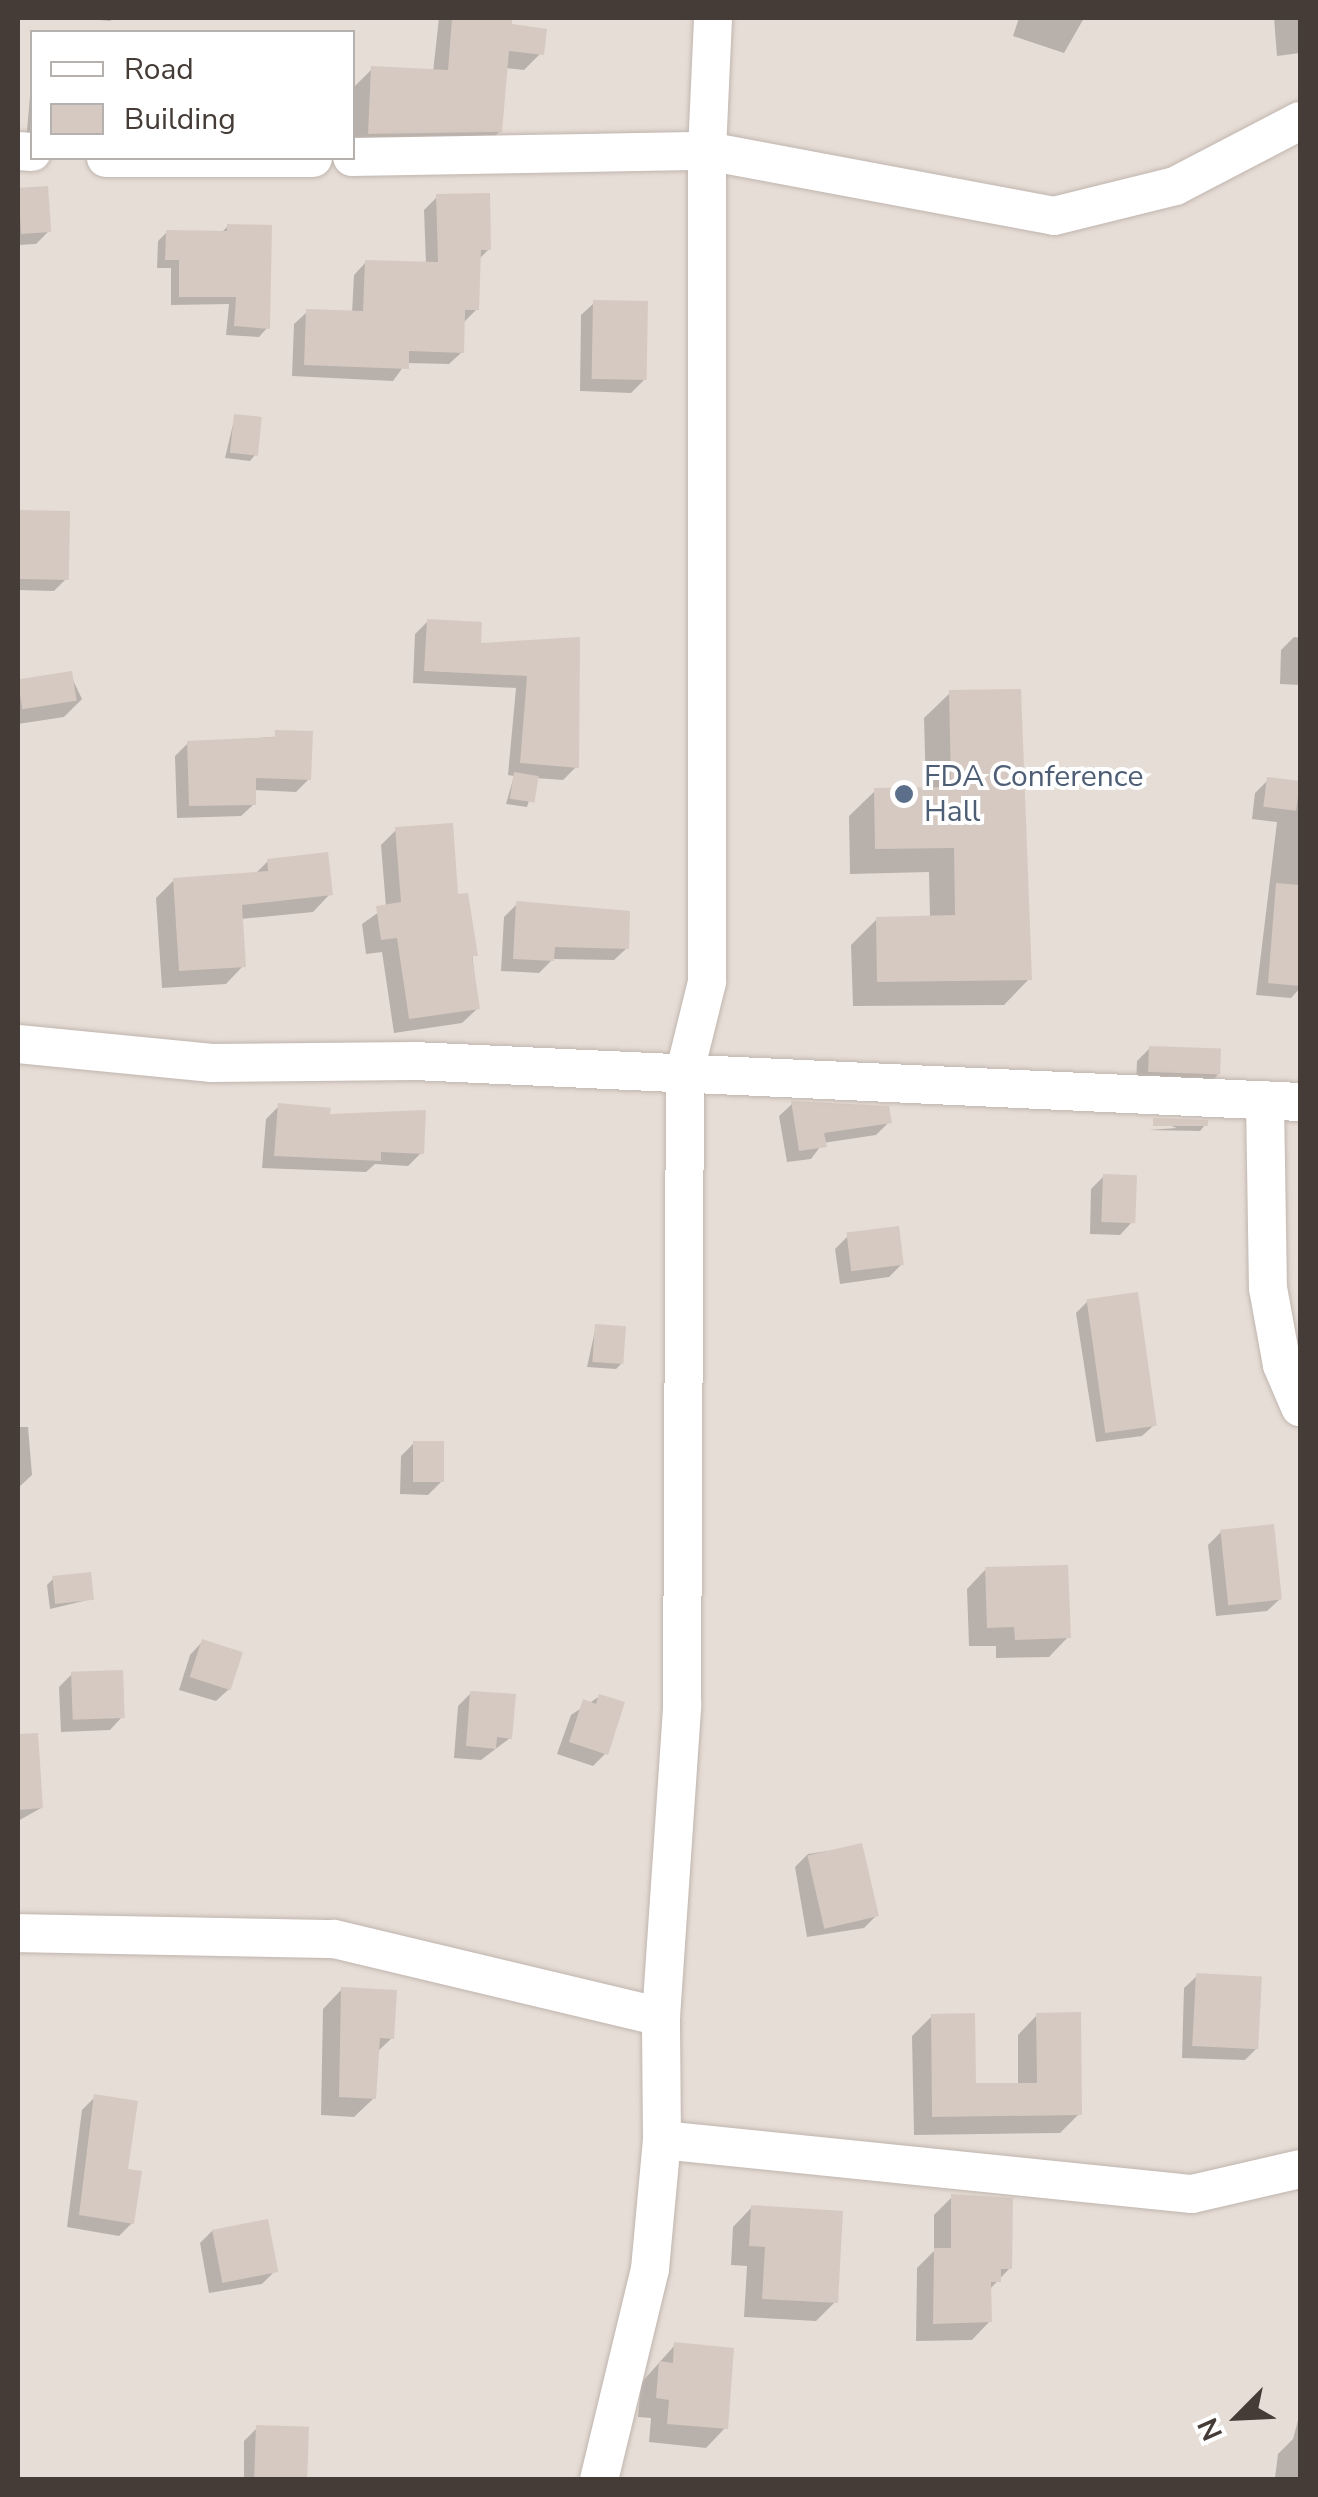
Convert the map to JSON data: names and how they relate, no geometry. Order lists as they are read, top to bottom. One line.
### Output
{"places":["FDA Conference Hall"],"legend":["Road","Building"],"north":"bottom left"}
